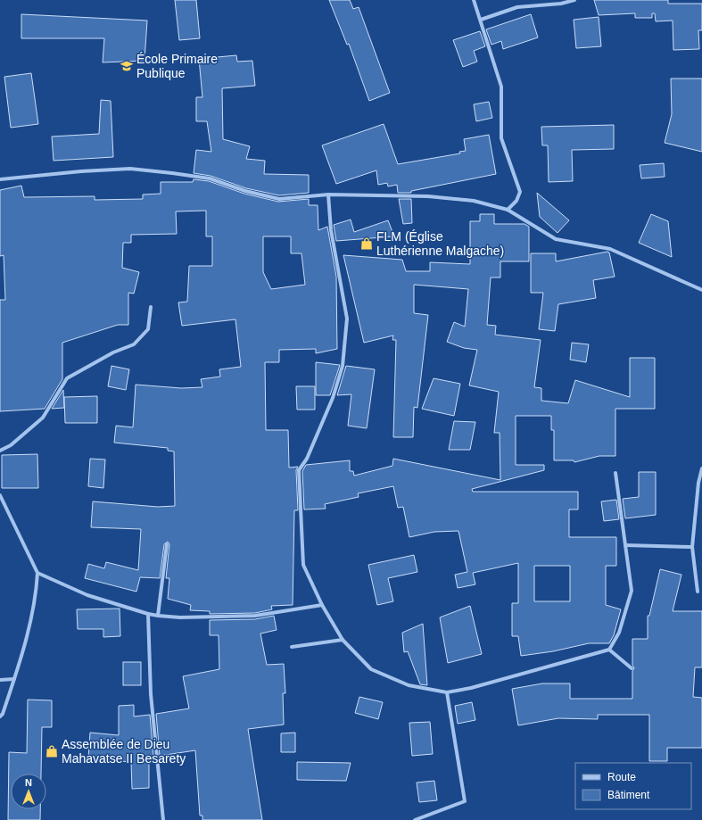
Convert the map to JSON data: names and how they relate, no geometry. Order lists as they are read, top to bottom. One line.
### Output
{"places":{"school or university":["École Primaire Publique"],"shop":["FLM (Église Luthérienne Malgache)","Assemblée de Dieu Mahavatse II Besarety"]},"legend":["Route","Bâtiment"],"north":"top"}
